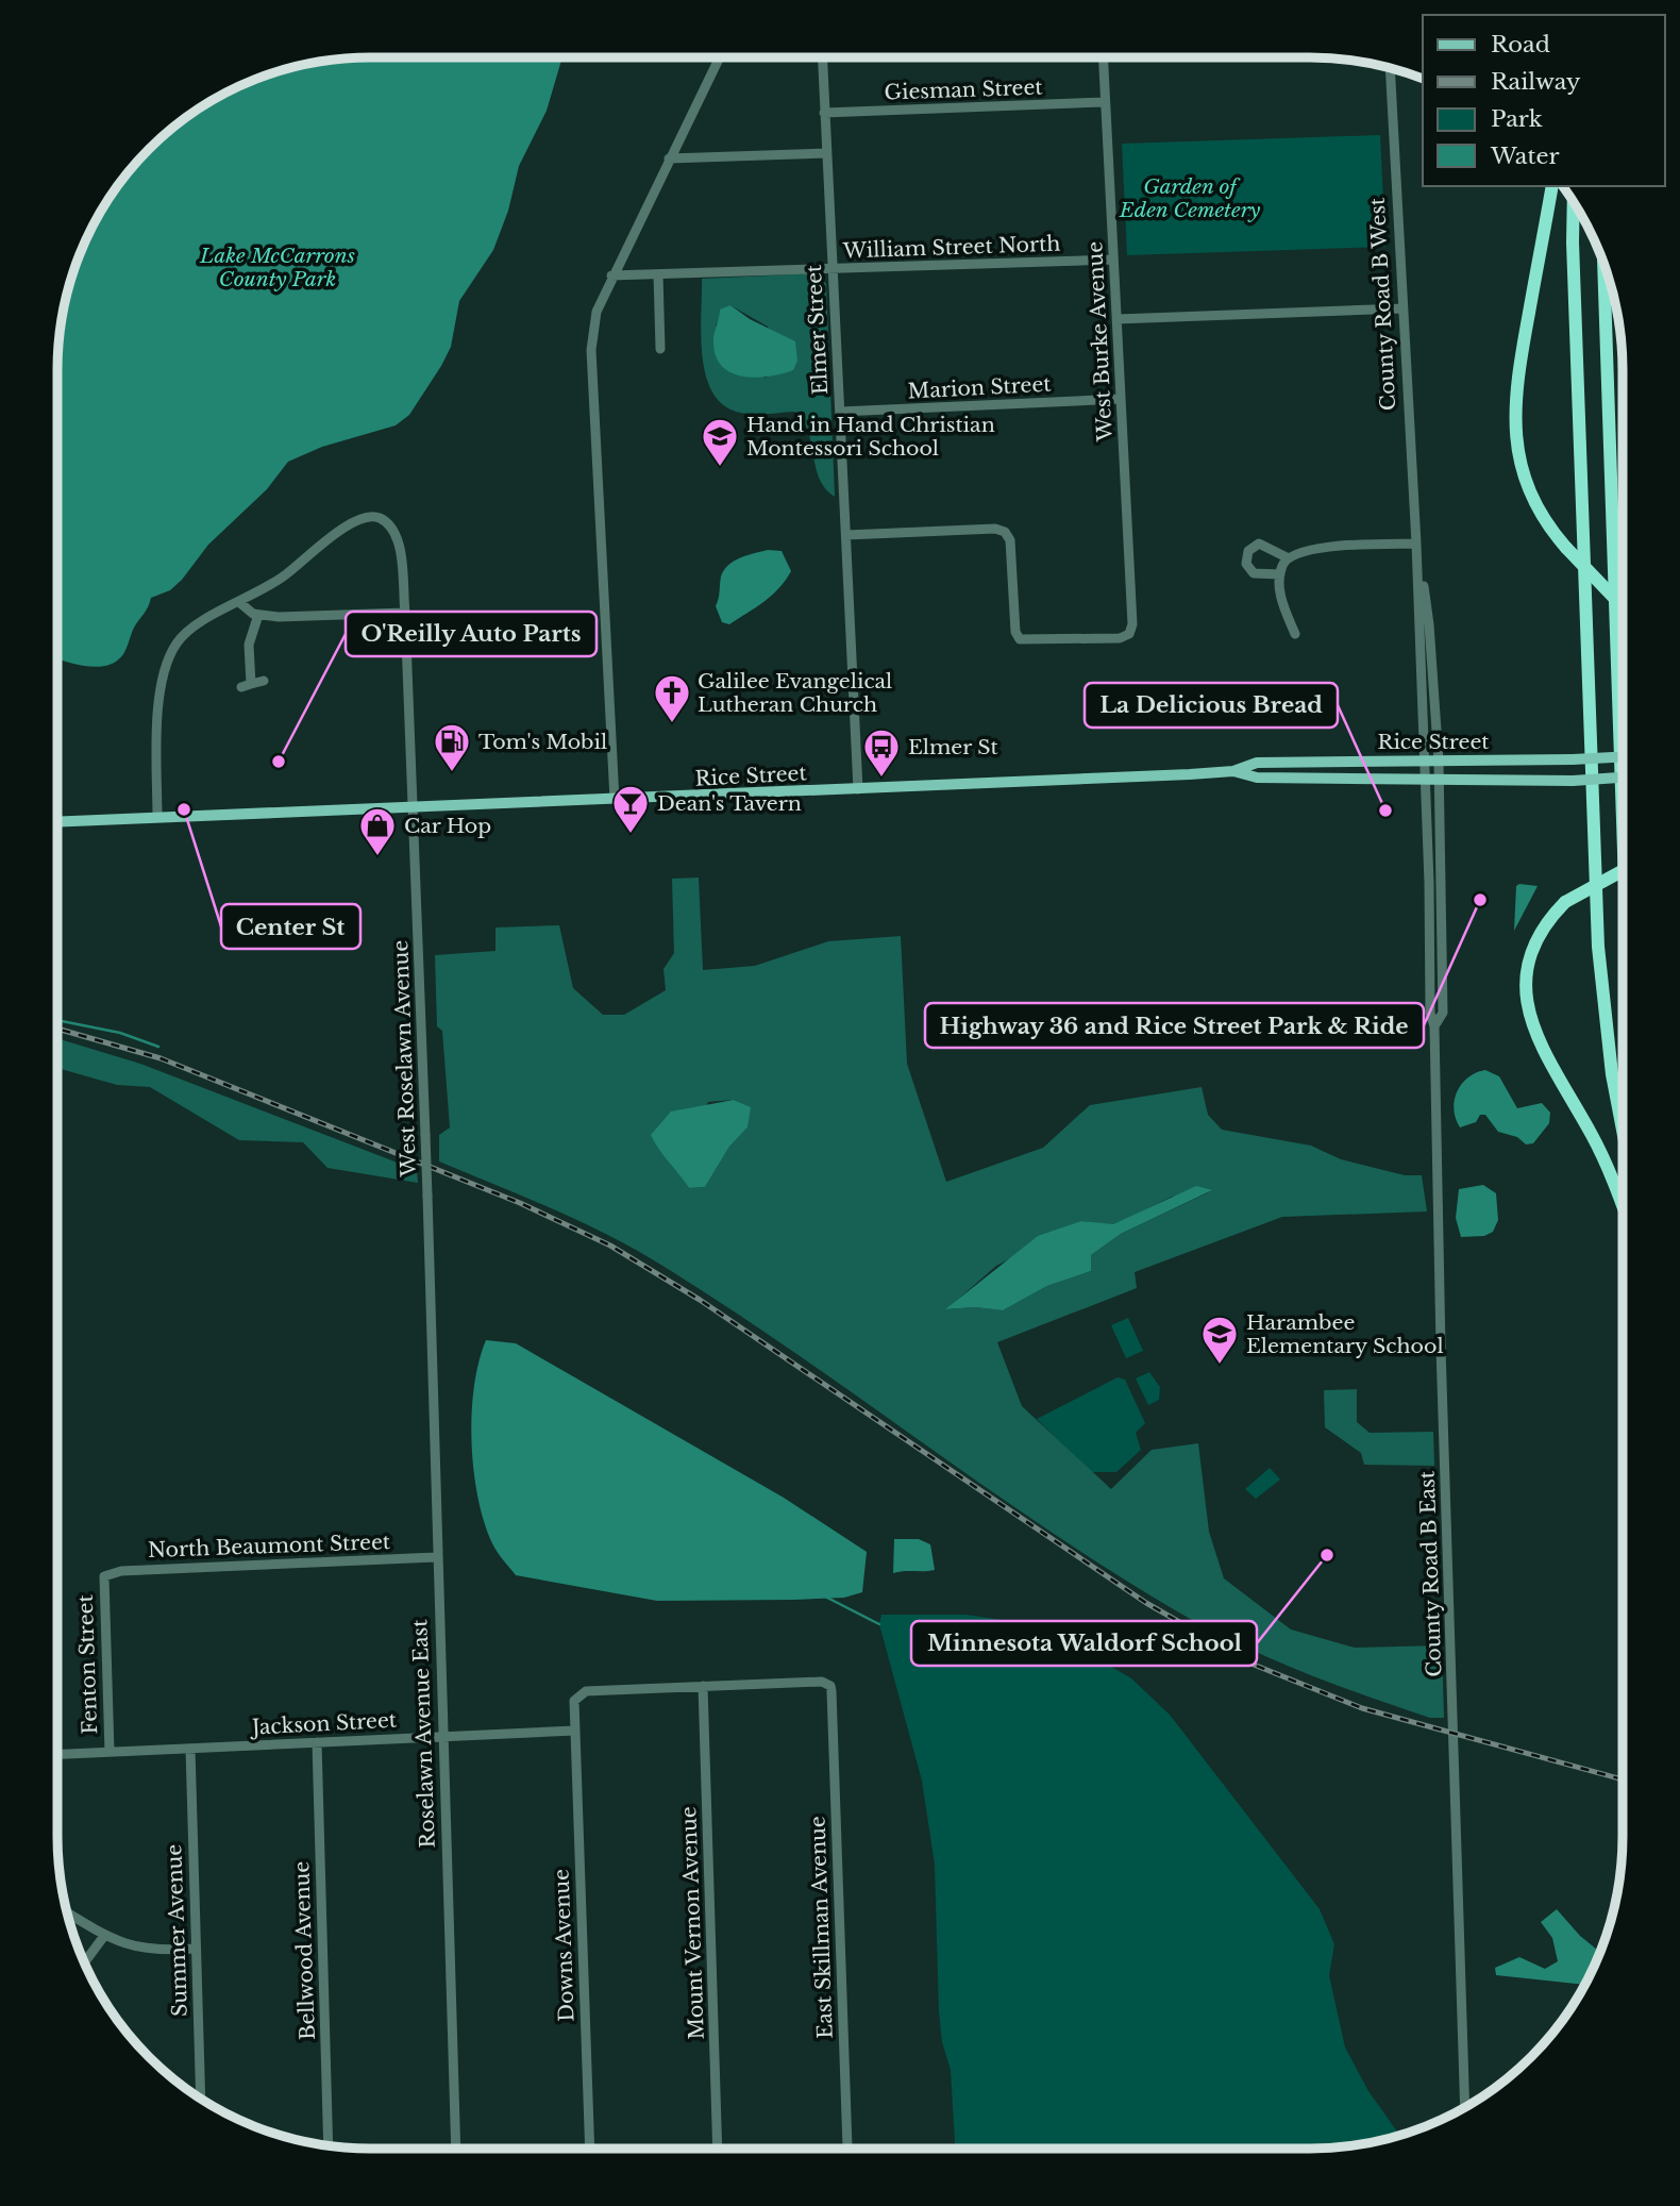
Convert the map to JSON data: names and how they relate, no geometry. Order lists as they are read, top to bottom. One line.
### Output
{"streets":{"main road":["Rice Street"],"street":["Giesman Street","William Street North","County Road B West","Elmer Street","West Burke Avenue","Marion Street","West Roselawn Avenue","North Beaumont Street","County Road B East","Fenton Street","Jackson Street","Roselawn Avenue East","Mount Vernon Avenue","East Skillman Avenue","Summer Avenue","Downs Avenue","Bellwood Avenue"]},"crossings":[["Giesman Street","Elmer Street"],["Giesman Street","West Burke Avenue"],["William Street North","Elmer Street"],["William Street North","West Burke Avenue"],["County Road B West","Rice Street"],["County Road B West","County Road B East"],["Elmer Street","West Burke Avenue"],["Elmer Street","Marion Street"],["Elmer Street","Rice Street"],["West Burke Avenue","Marion Street"],["Rice Street","West Roselawn Avenue"],["Rice Street","County Road B East"],["West Roselawn Avenue","Roselawn Avenue East"],["North Beaumont Street","Fenton Street"],["North Beaumont Street","Roselawn Avenue East"],["Fenton Street","Jackson Street"],["Jackson Street","Roselawn Avenue East"],["Jackson Street","Summer Avenue"],["Jackson Street","Downs Avenue"],["Jackson Street","Bellwood Avenue"],["Mount Vernon Avenue","East Skillman Avenue"]],"parks":["Garden of Eden Cemetery","Lake McCarrons County Park"],"places":{"school or university":["Hand in Hand Christian Montessori School","Harambee Elementary School"],"church":["Galilee Evangelical Lutheran Church"],"other":["O'Reilly Auto Parts","Center St","La Delicious Bread","Highway 36 and Rice Street Park & Ride","Minnesota Waldorf School"],"fuel station":["Tom's Mobil"],"bus stop":["Elmer St"],"bar":["Dean's Tavern"],"shop":["Car Hop"]},"legend":["Road","Railway","Park","Water"]}
